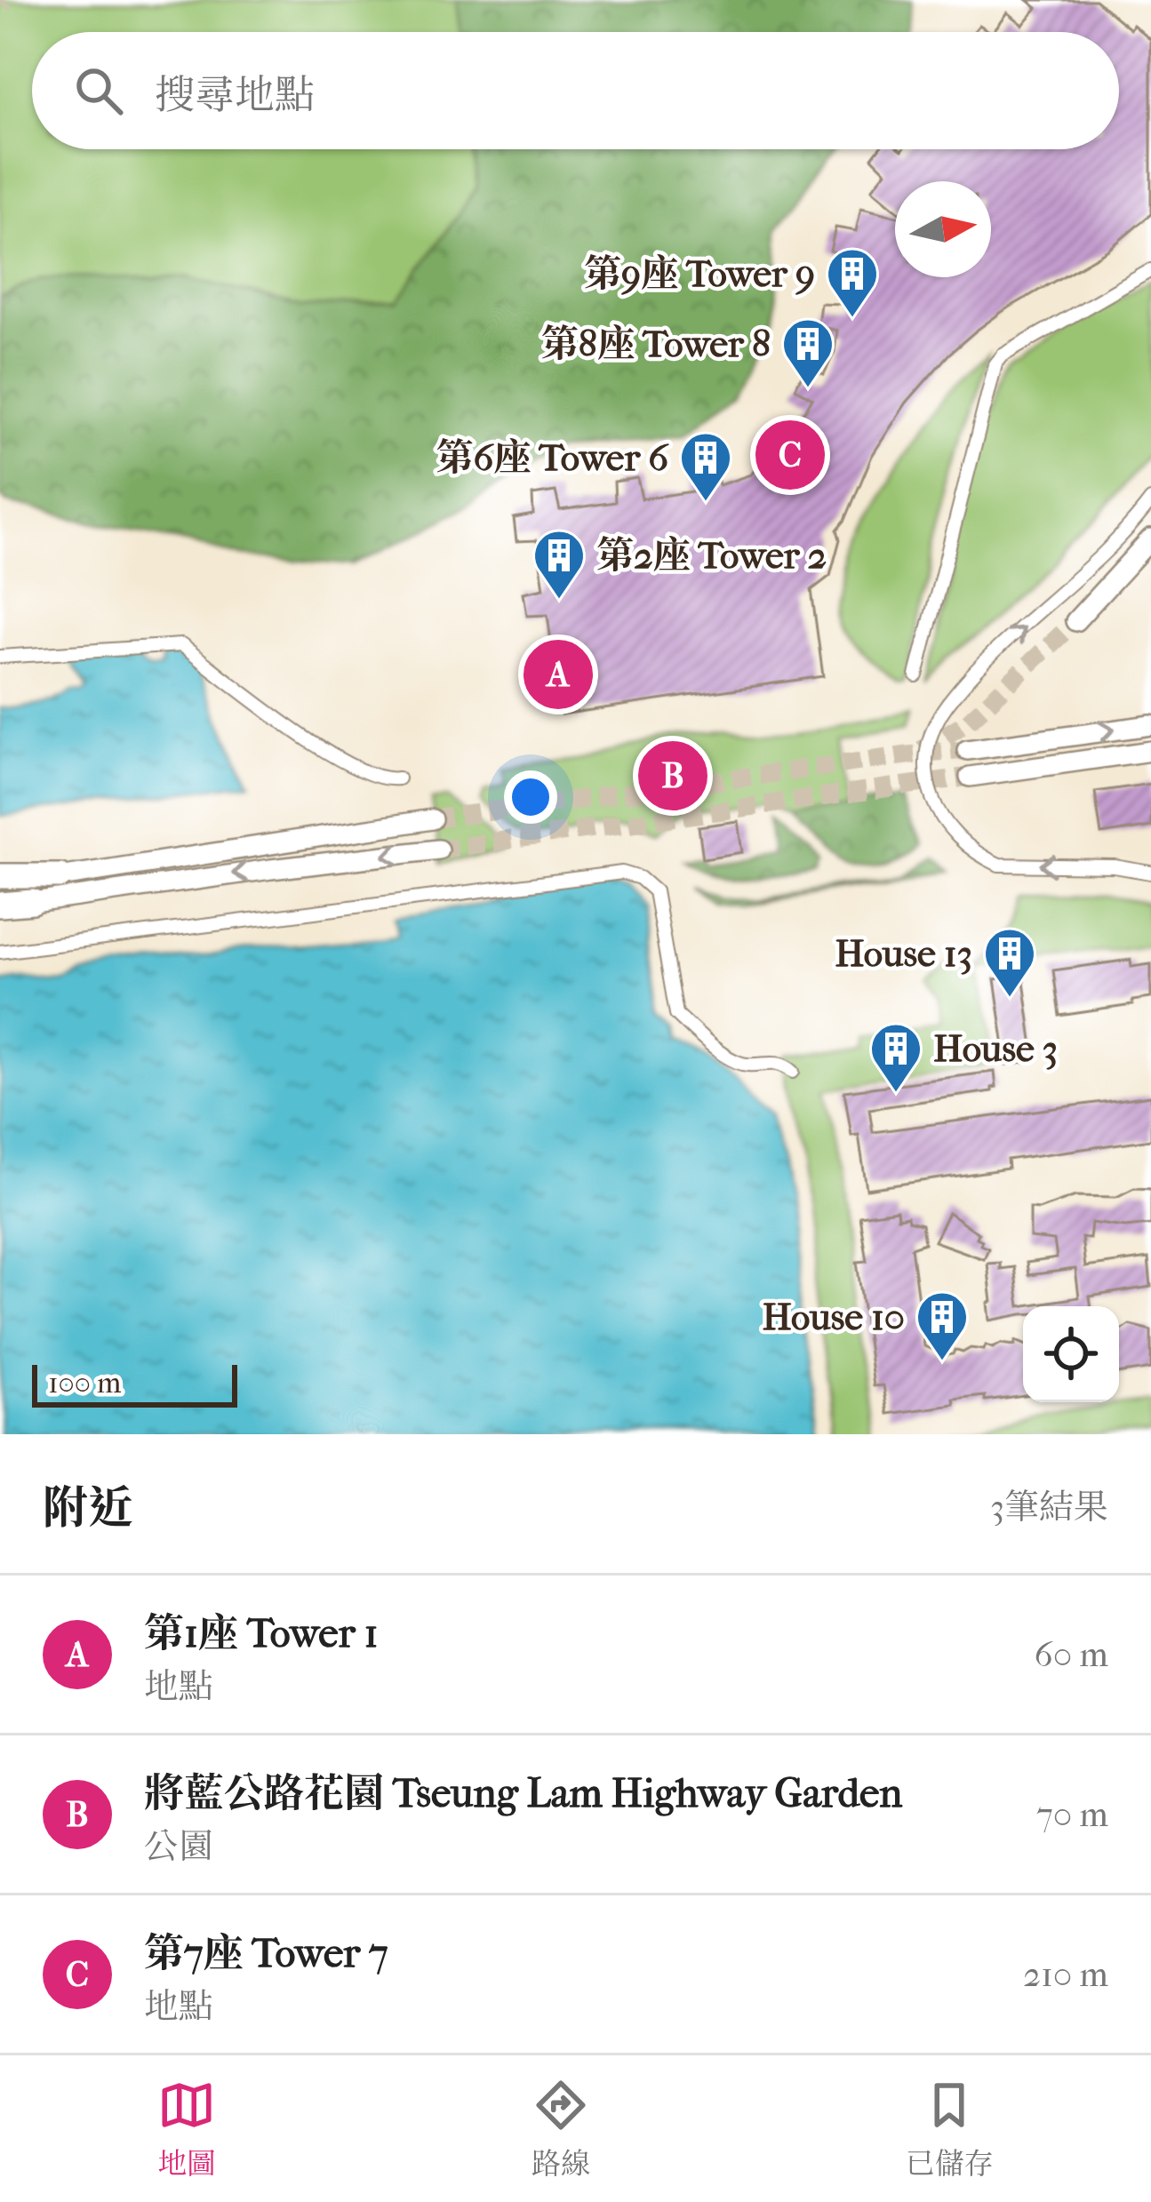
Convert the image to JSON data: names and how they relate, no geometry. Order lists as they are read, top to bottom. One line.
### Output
{"places":{"building":["第9座 Tower 9","第8座 Tower 8","第6座 Tower 6","第2座 Tower 2","House 13","House 3","House 10"]},"scale_bar":"100 m","north":"right","page":{"search":"搜尋地點","pins":["C","A","B"],"scale":"100 m","heading":["附近","3筆結果"],"list":[{"mark":"A","name":"第1座 Tower 1","note":"地點","value":"60 m"},{"mark":"B","name":"將藍公路花園 Tseung Lam Highway Garden","note":"公園","value":"70 m"},{"mark":"C","name":"第7座 Tower 7","note":"地點","value":"210 m"}],"nav":["地圖","路線","已儲存"]}}
